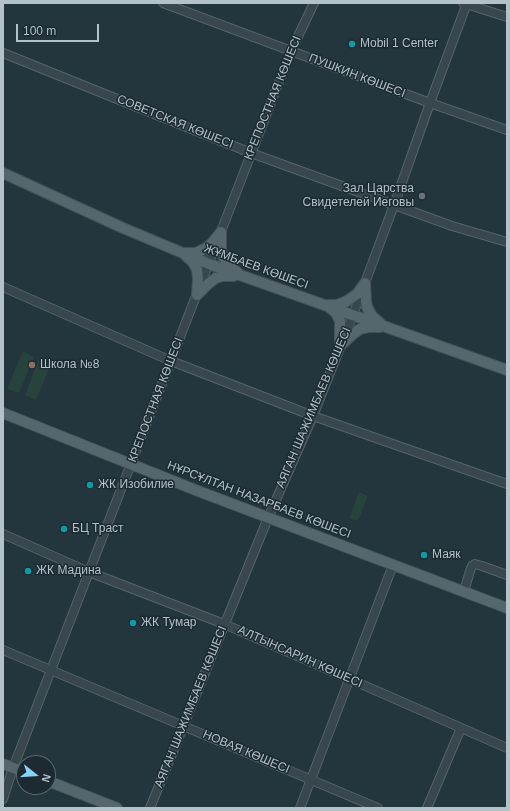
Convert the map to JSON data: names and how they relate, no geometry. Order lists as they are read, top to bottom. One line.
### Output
{"streets":{"main road":["ЖҰМБАЕВ КӨШЕСІ","НҰРСҰЛТАН НАЗАРБАЕВ КӨШЕСІ"],"street":["ПУШКИН КӨШЕСІ","КРЕПОСТНАЯ КӨШЕСІ","СОВЕТСКАЯ КӨШЕСІ","АЯГАН ШАЖИМБАЕВ КӨШЕСІ","АЛТЫНСАРИН КӨШЕСІ","НОВАЯ КӨШЕСІ"]},"crossings":[["ПУШКИН КӨШЕСІ","КРЕПОСТНАЯ КӨШЕСІ"],["ПУШКИН КӨШЕСІ","АЯГАН ШАЖИМБАЕВ КӨШЕСІ"],["КРЕПОСТНАЯ КӨШЕСІ","СОВЕТСКАЯ КӨШЕСІ"],["КРЕПОСТНАЯ КӨШЕСІ","ЖҰМБАЕВ КӨШЕСІ"],["КРЕПОСТНАЯ КӨШЕСІ","НҰРСҰЛТАН НАЗАРБАЕВ КӨШЕСІ"],["КРЕПОСТНАЯ КӨШЕСІ","АЛТЫНСАРИН КӨШЕСІ"],["КРЕПОСТНАЯ КӨШЕСІ","НОВАЯ КӨШЕСІ"],["СОВЕТСКАЯ КӨШЕСІ","АЯГАН ШАЖИМБАЕВ КӨШЕСІ"],["ЖҰМБАЕВ КӨШЕСІ","АЯГАН ШАЖИМБАЕВ КӨШЕСІ"],["АЯГАН ШАЖИМБАЕВ КӨШЕСІ","НҰРСҰЛТАН НАЗАРБАЕВ КӨШЕСІ"],["АЯГАН ШАЖИМБАЕВ КӨШЕСІ","АЛТЫНСАРИН КӨШЕСІ"],["АЯГАН ШАЖИМБАЕВ КӨШЕСІ","НОВАЯ КӨШЕСІ"]],"places":["Mobil 1 Center","Зал Царства Свидетелей Иеговы","Школа №8","ЖК Изобилие","БЦ Траст","Маяк","ЖК Мадина","ЖК Тумар"],"scale_bar":"100 m","north":"right"}
